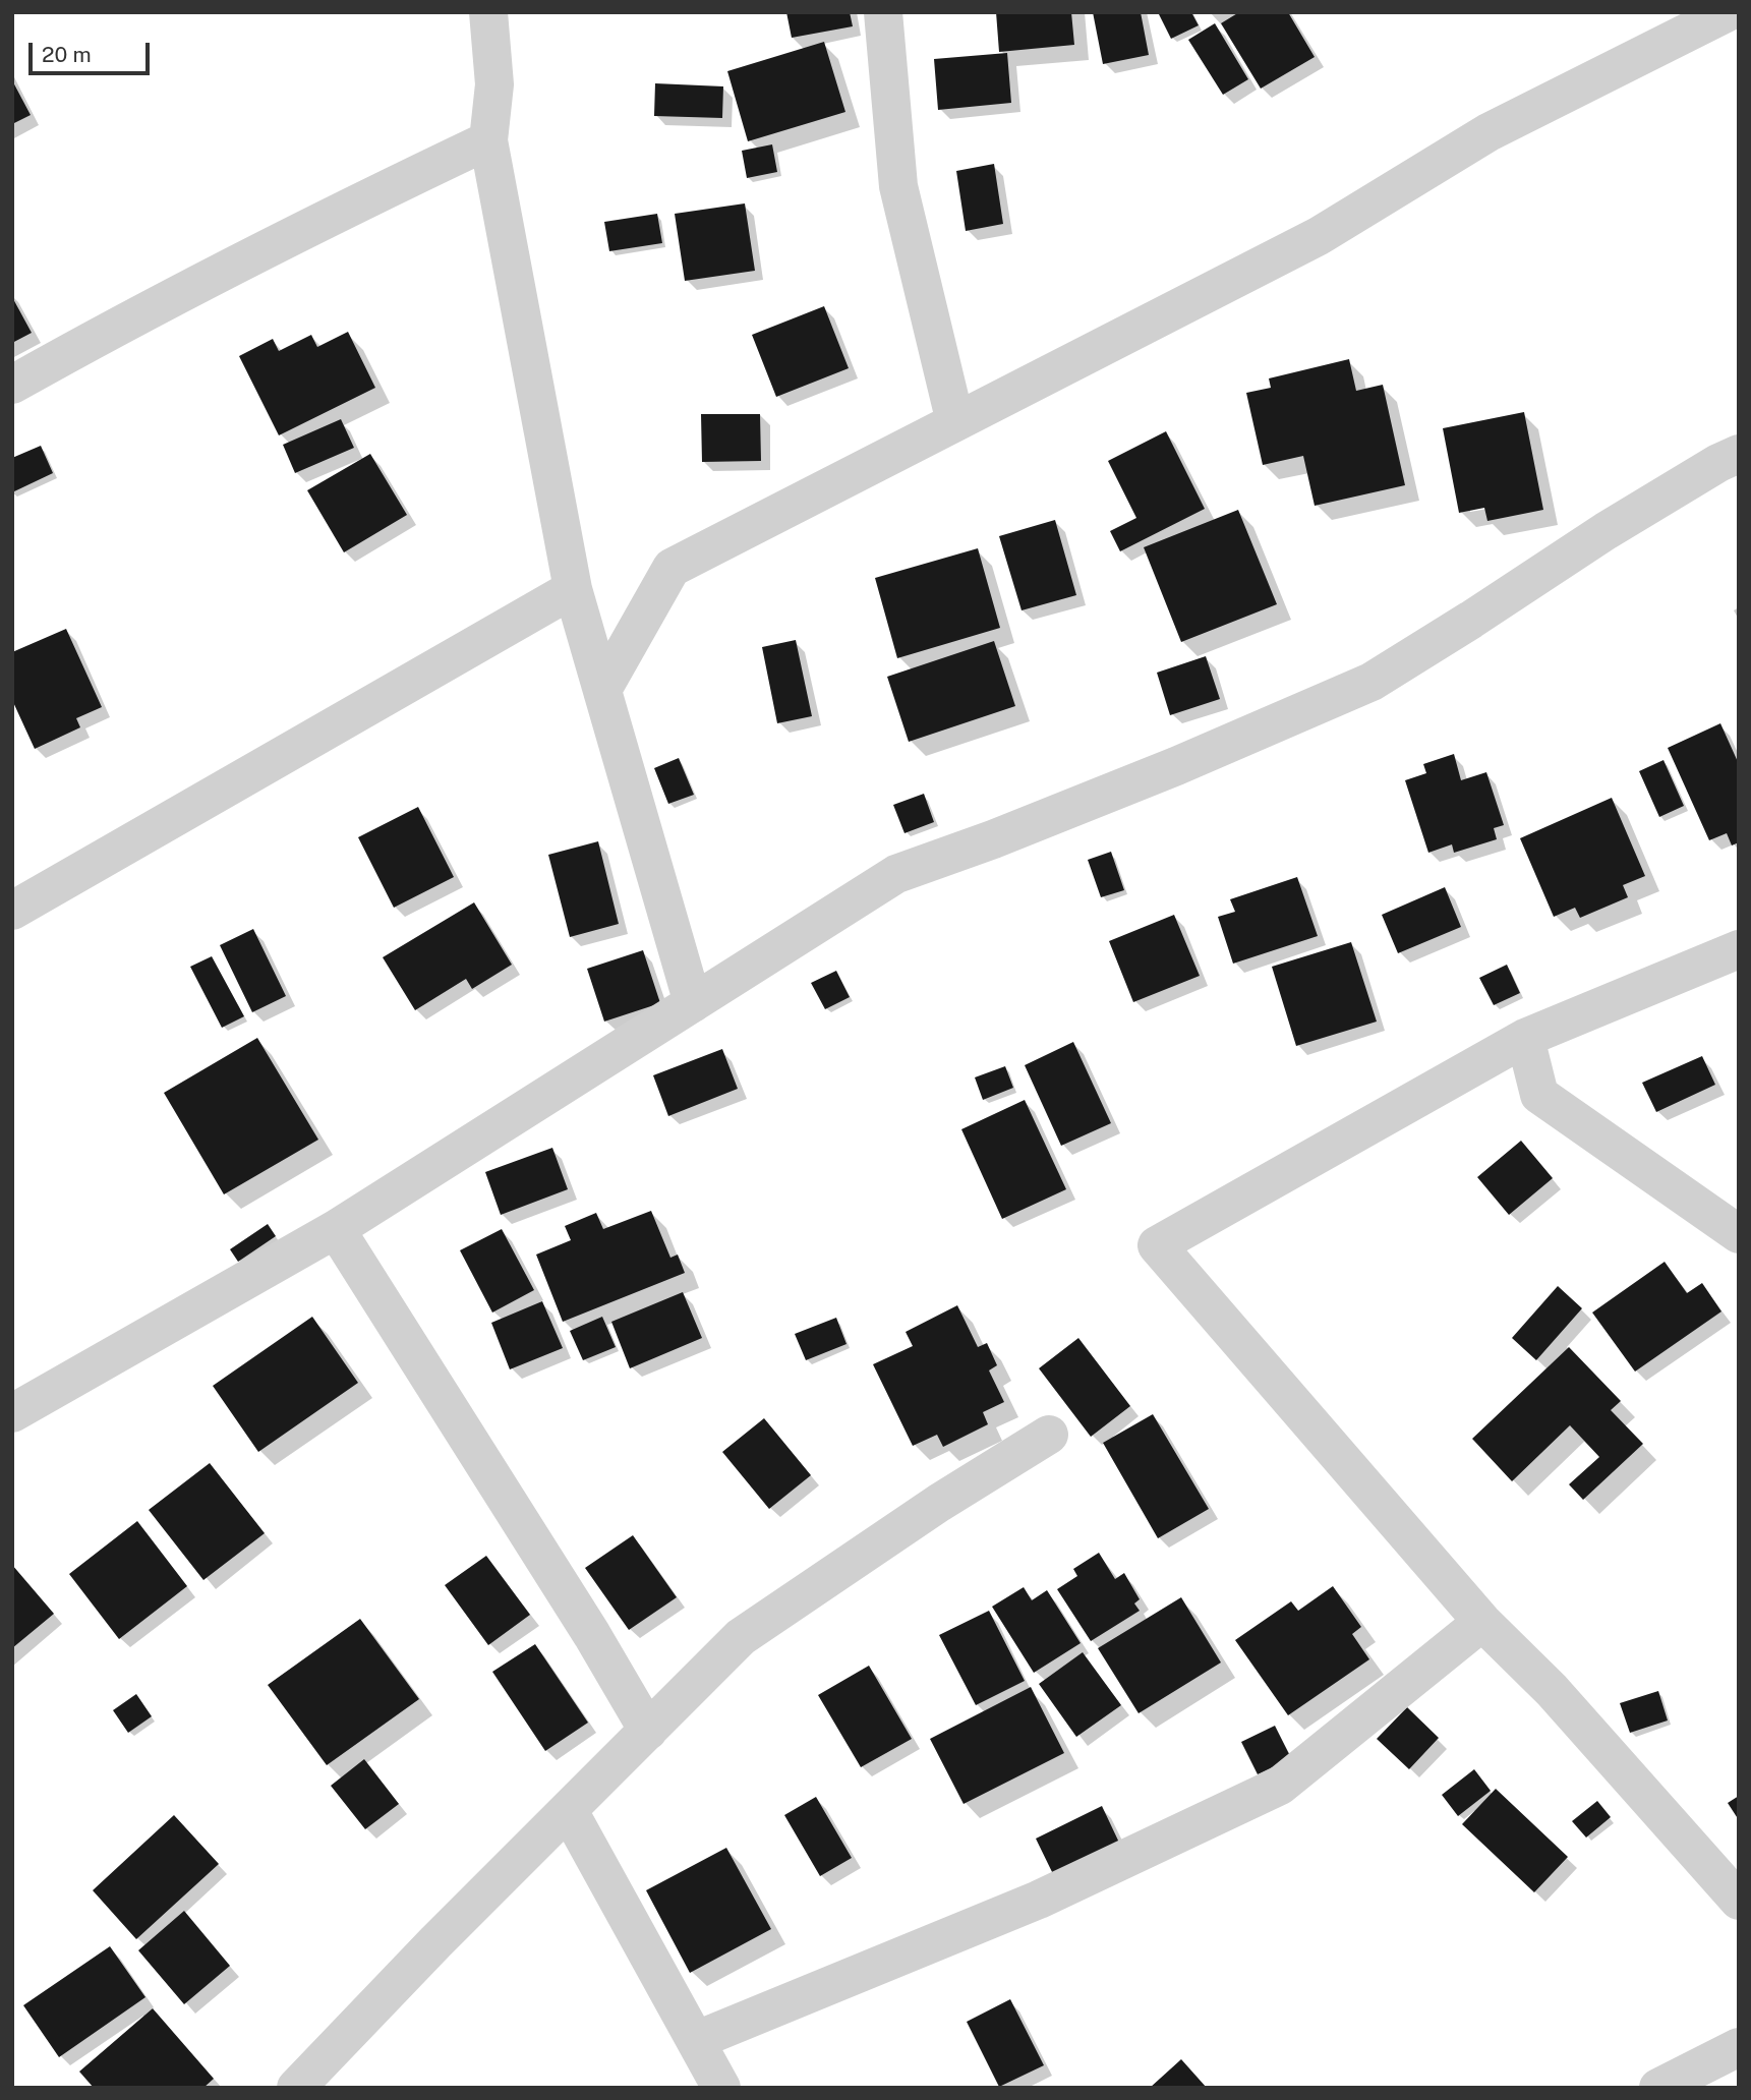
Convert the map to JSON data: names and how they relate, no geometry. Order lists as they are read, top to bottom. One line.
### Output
{"scale_bar":"20 m"}
